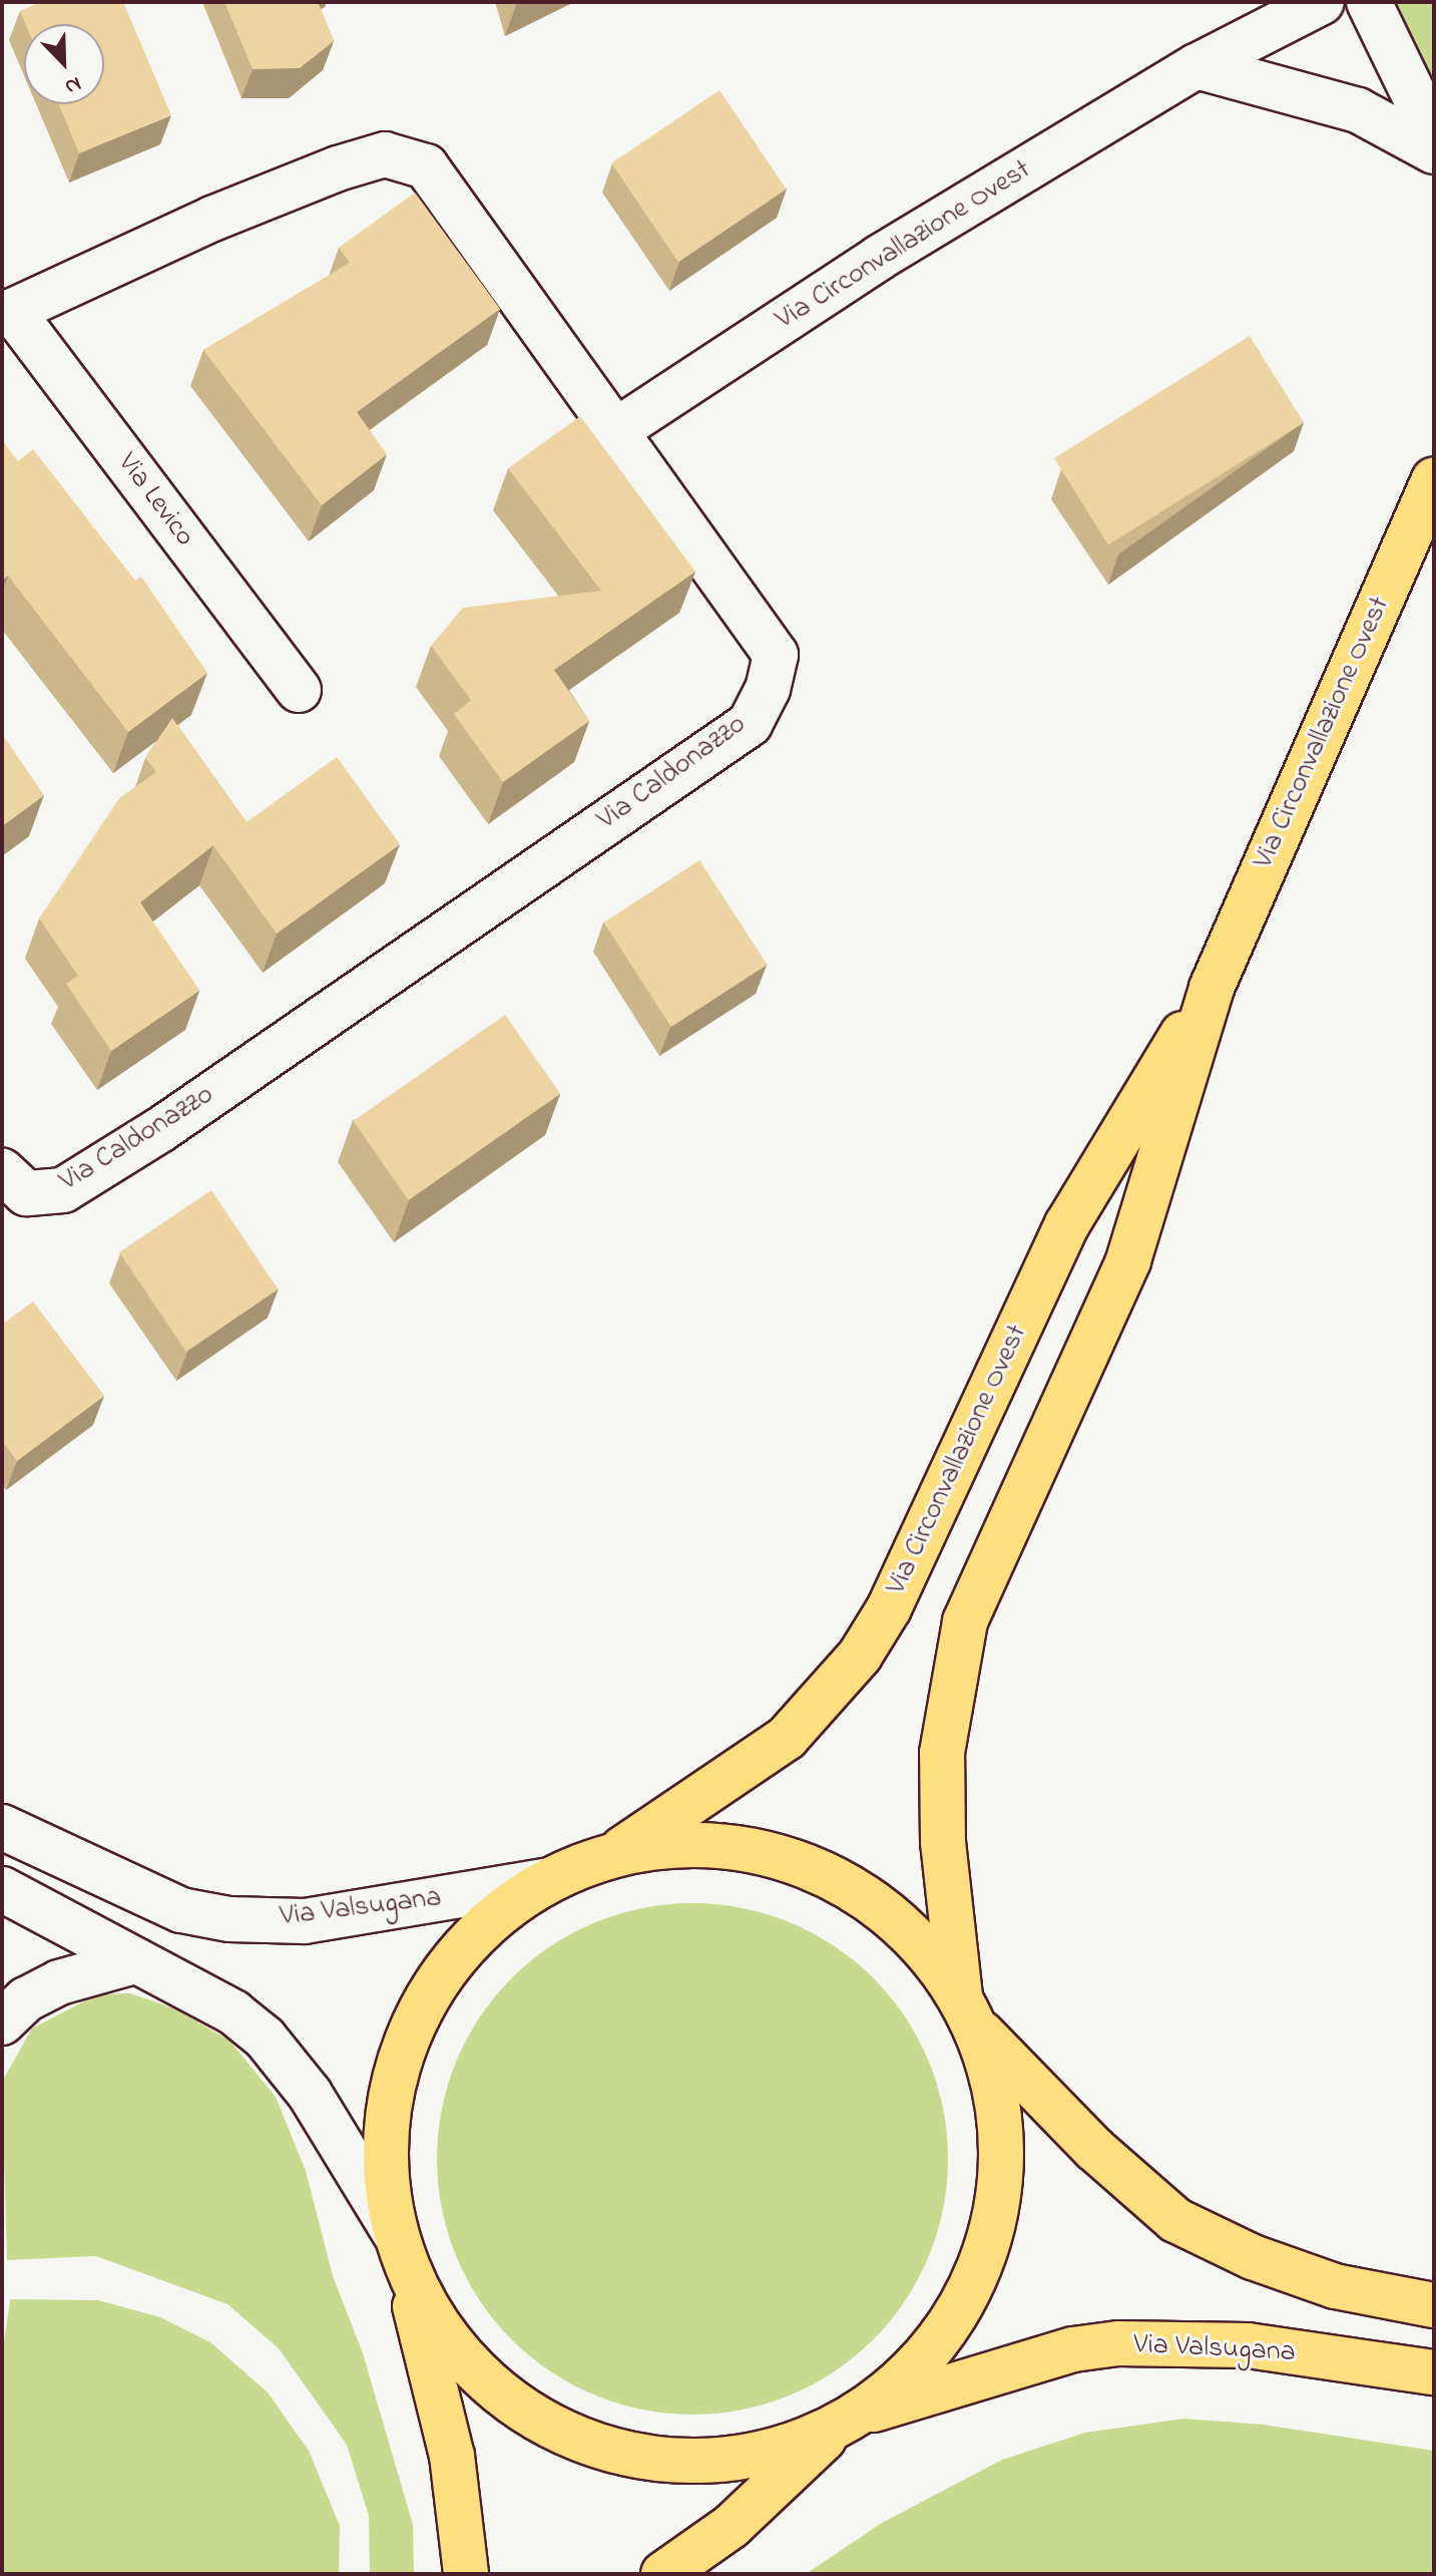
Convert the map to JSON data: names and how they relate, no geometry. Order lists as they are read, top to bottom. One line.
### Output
{"streets":{"main road":["Via Circonvallazione Ovest","Via Valsugana"],"street":["Via Levico","Via Caldonazzo"]},"crossings":[["Via Circonvallazione Ovest","Via Caldonazzo"],["Via Circonvallazione Ovest","Via Valsugana"],["Via Levico","Via Caldonazzo"]],"north":"bottom right"}
